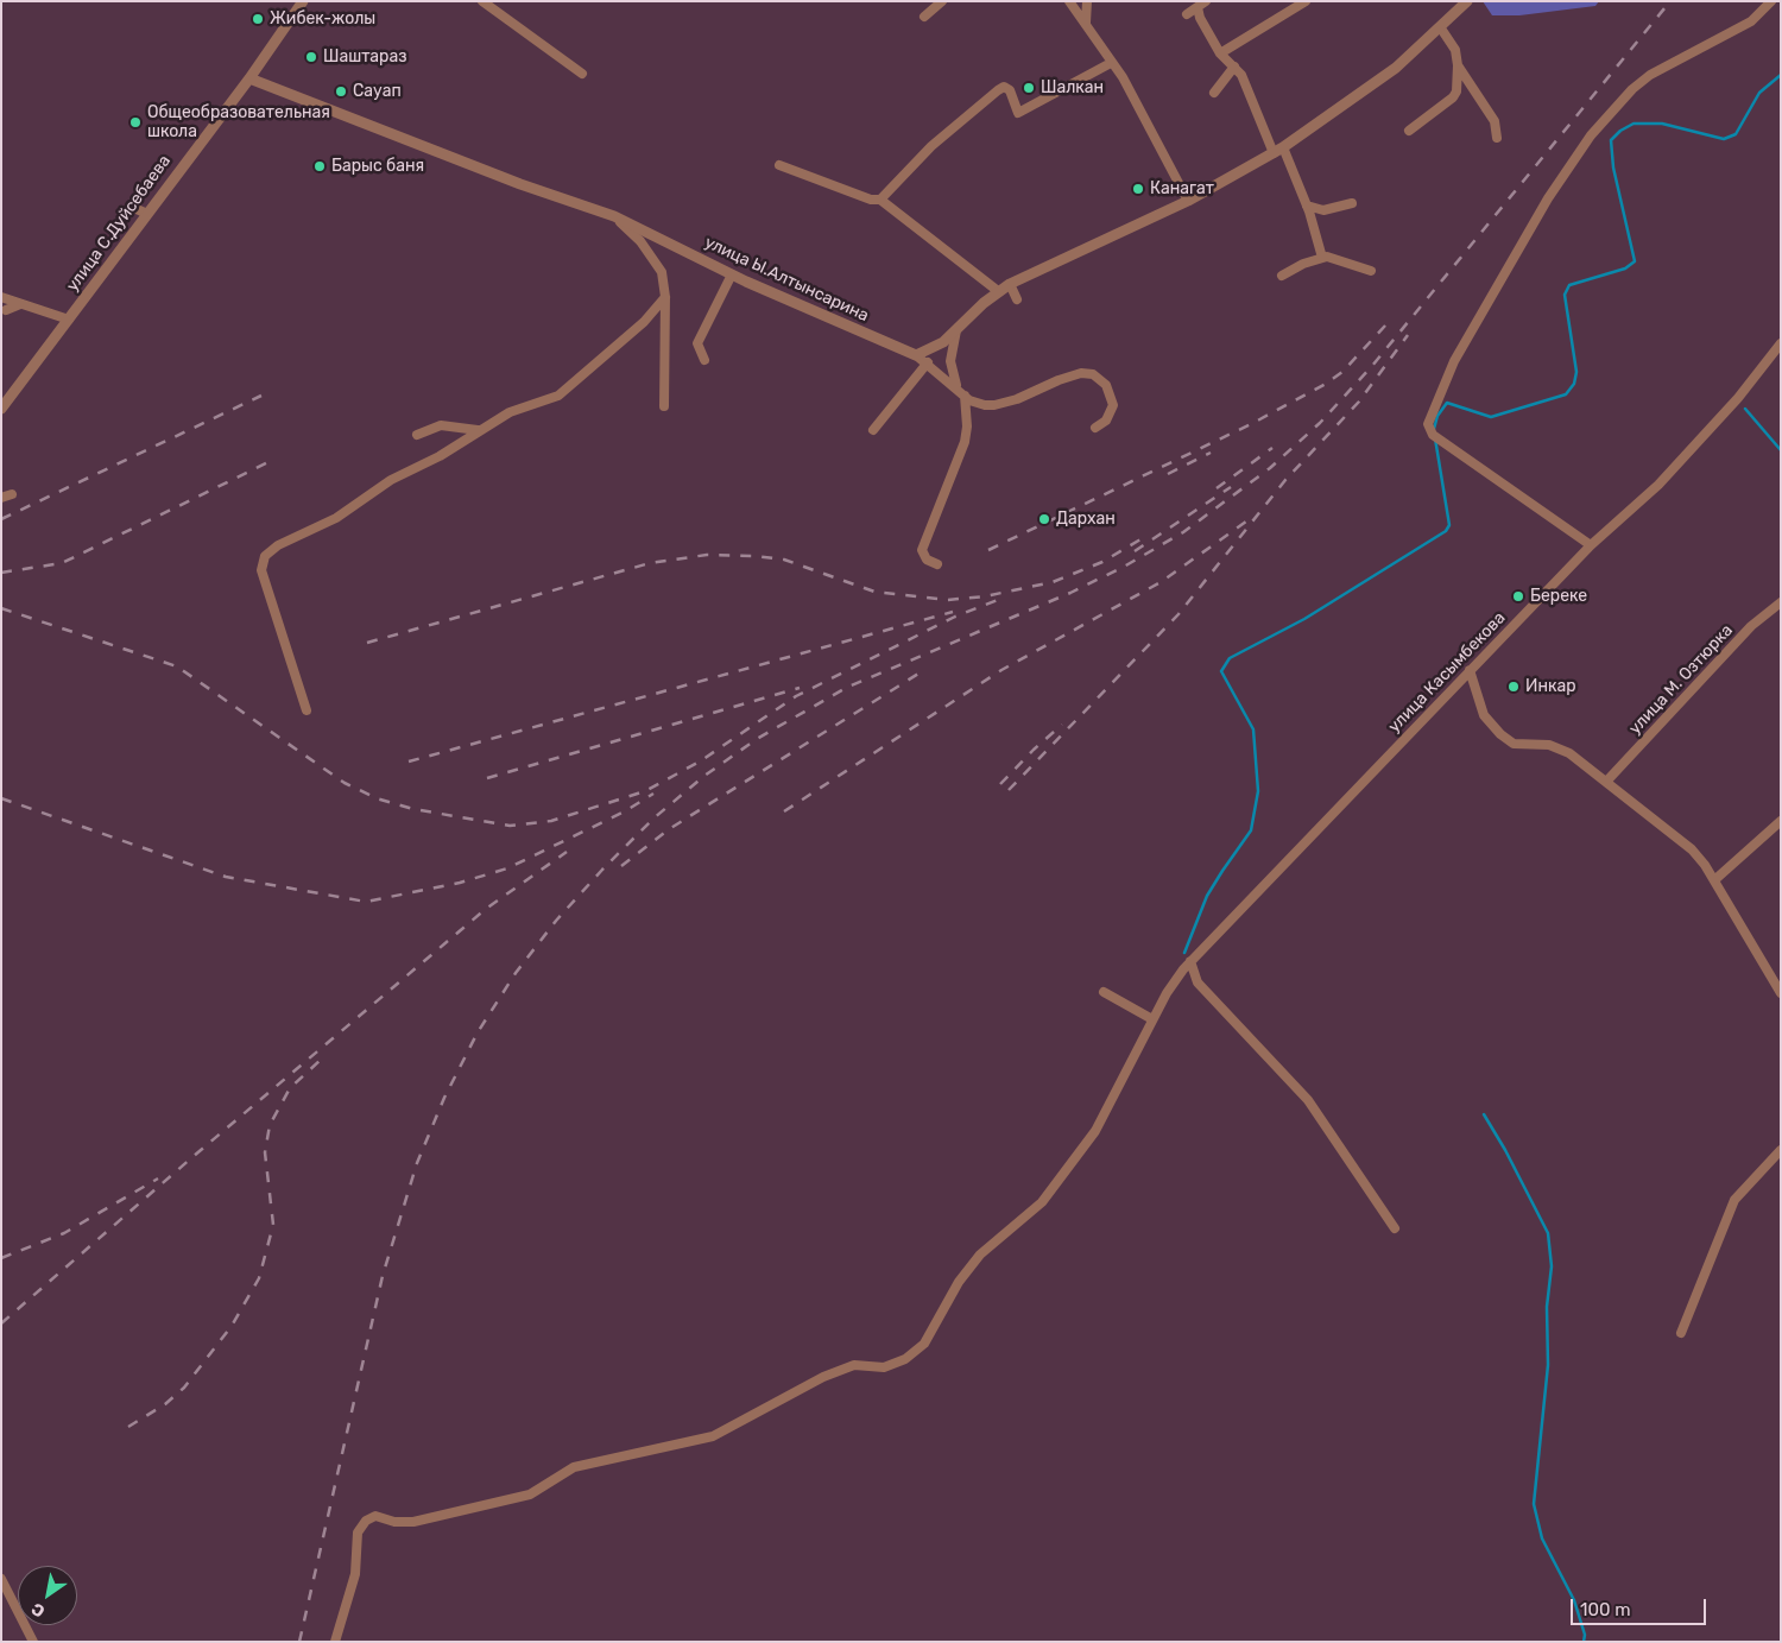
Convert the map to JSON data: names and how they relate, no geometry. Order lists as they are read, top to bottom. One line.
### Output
{"streets":{"street":["улица С.Дуйсебаева","улица Ы.Алтынсарина","улица Касымбекова","улица М. Озтюрка"]},"crossings":[["улица С.Дуйсебаева","улица Ы.Алтынсарина"]],"places":["Жибек-жолы","Шаштараз","Шалкан","Сауап","Общеобразовательная школа","Барыс баня","Канагат","Дархан","Береке","Инкар"],"scale_bar":"100 m","north":"bottom left"}
